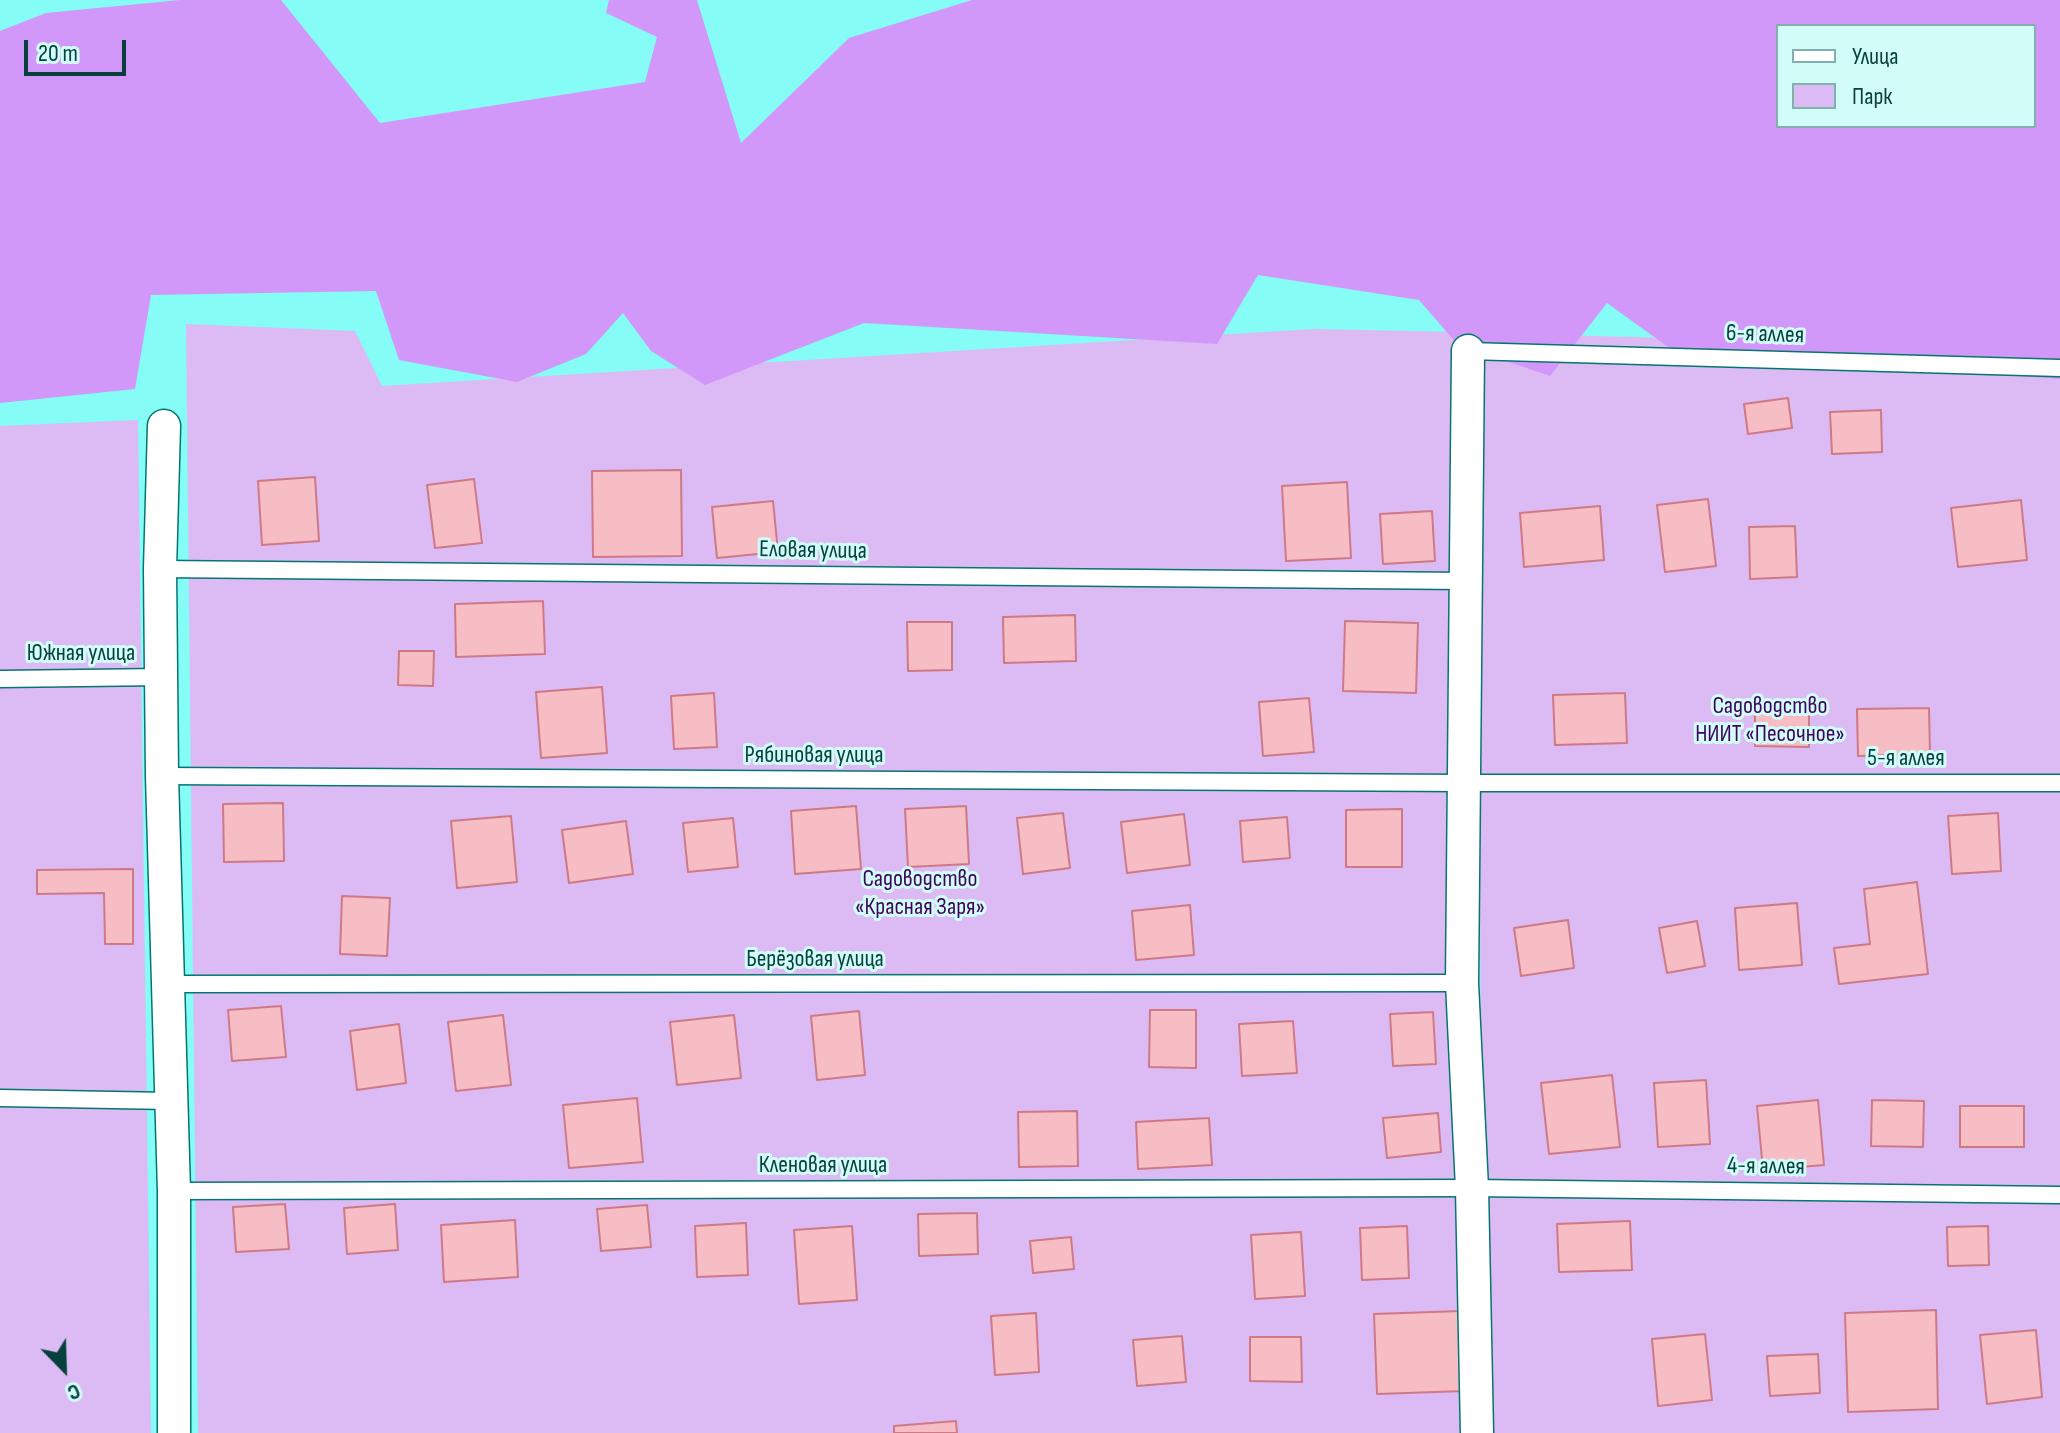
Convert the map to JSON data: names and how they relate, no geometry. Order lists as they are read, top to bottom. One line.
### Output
{"streets":{"lane":["6-я аллея","Еловая улица","Южная улица","Рябиновая улица","5-я аллея","Берёзовая улица","Кленовая улица","4-я аллея"]},"crossings":[["Рябиновая улица","5-я аллея"],["Кленовая улица","4-я аллея"]],"parks":["Садоводство НИИТ «Песочное»","Садоводство «Красная Заря»"],"legend":["Улица","Парк"],"scale_bar":"20 m","north":"bottom right"}
